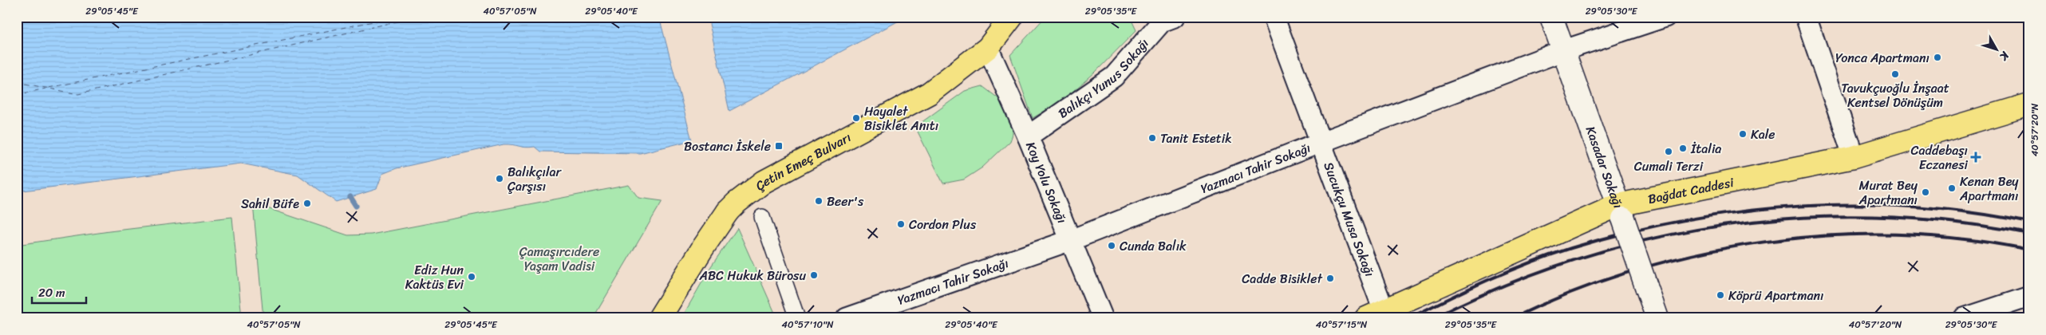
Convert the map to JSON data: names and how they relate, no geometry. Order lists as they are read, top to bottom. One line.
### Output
{"streets":{"main road":["Çetin Emeç Bulvarı","Kasadar Sokağı","Bağdat Caddesi"],"street":["Balıkçı Yunus Sokağı","Yazmacı Tahir Sokağı","Koy Yolu Sokağı","Sucukçu Musa Sokağı"]},"crossings":[["Balıkçı Yunus Sokağı","Koy Yolu Sokağı"],["Çetin Emeç Bulvarı","Koy Yolu Sokağı"],["Yazmacı Tahir Sokağı","Kasadar Sokağı"],["Yazmacı Tahir Sokağı","Koy Yolu Sokağı"],["Yazmacı Tahir Sokağı","Sucukçu Musa Sokağı"],["Kasadar Sokağı","Bağdat Caddesi"],["Bağdat Caddesi","Sucukçu Musa Sokağı"]],"parks":["Çamaşırcıdere Yaşam Vadisi"],"places":{"other":["Yonca Apartmanı","Tavukçuoğlu İnşaat Kentsel Dönüşüm","Hayalet Bisiklet Anıtı","Kale","Tanit Estetik","İtalia","Cumali Terzi","Balıkçılar Çarşısı","Kenan Bey Apartmanı","Murat Bey Apartmanı","Beer's","Sahil Büfe","Cordon Plus","Cunda Balık","ABC Hukuk Bürosu","Ediz Hun Kaktüs Evi","Cadde Bisiklet","Köprü Apartmanı"],"transit":["Bostancı İskele"],"health":["Caddebaşı Eczanesi"]},"scale_bar":"20 m","north":"bottom right","coordinates":["29°05'45\"E","40°57'05\"N","29°05'40\"E","29°05'35\"E","29°05'30\"E","40°57'20\"N","40°57'10\"N","40°57'15\"N"]}
